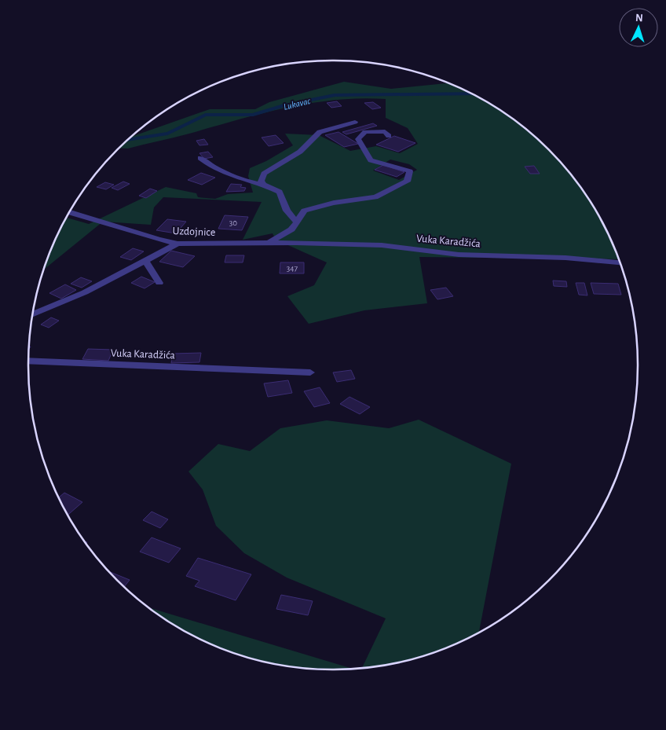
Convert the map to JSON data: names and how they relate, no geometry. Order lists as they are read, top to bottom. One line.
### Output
{"streets":{"street":["Uzdojnice","Vuka Karadžića"]},"crossings":[["Uzdojnice","Vuka Karadžića"]],"water":["Lukavac"],"house_numbers":["30","347"],"north":"top"}
